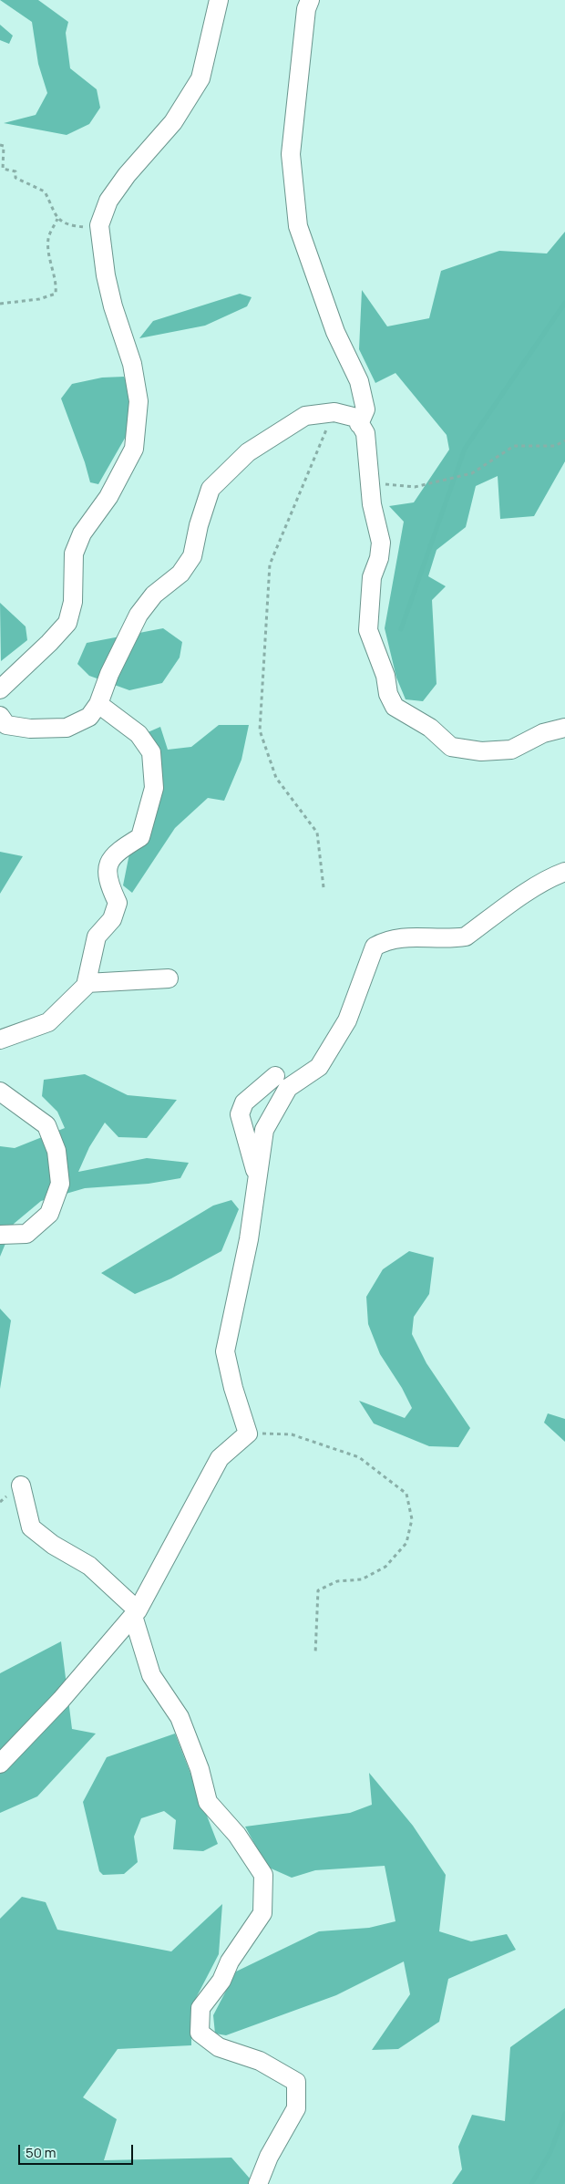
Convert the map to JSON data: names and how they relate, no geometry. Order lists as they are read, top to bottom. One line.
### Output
{"scale_bar":"50 m"}
